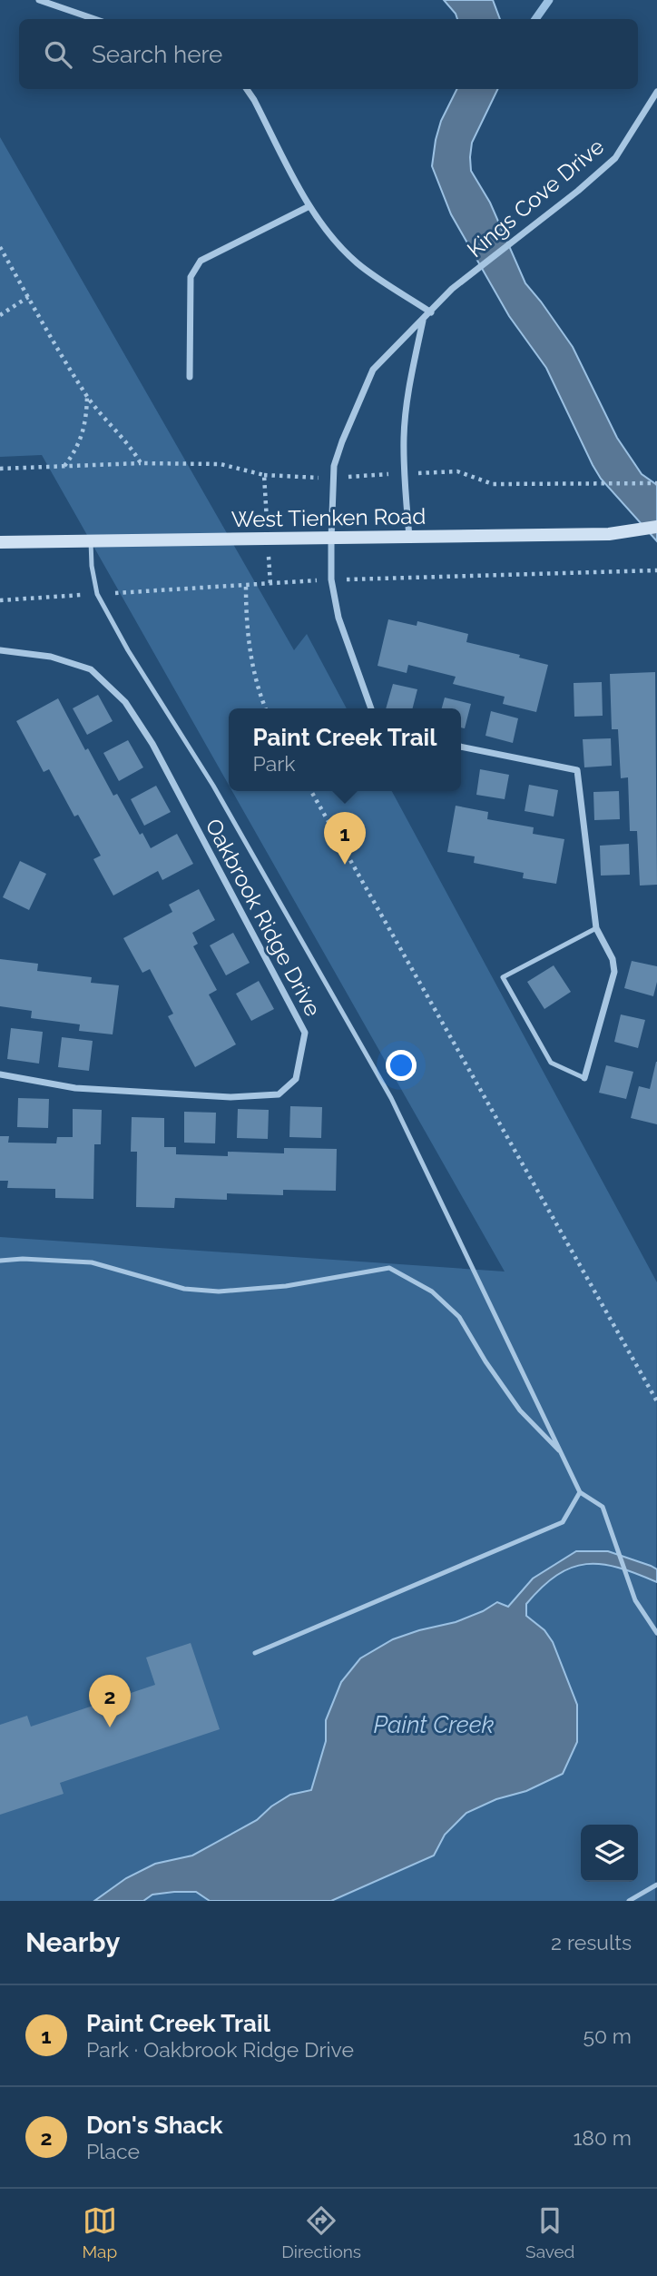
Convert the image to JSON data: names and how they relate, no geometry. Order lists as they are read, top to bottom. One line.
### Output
{"streets":{"main road":["West Tienken Road"],"street":["Kings Cove Drive","Oakbrook Ridge Drive"]},"crossings":[["Kings Cove Drive","West Tienken Road"]],"water":["Paint Creek"],"page":{"search":"Search here","popup":["Paint Creek Trail","Park"],"pins":["1","2"],"heading":["Nearby","2 results"],"list":[{"mark":"1","name":"Paint Creek Trail","note":"Park · Oakbrook Ridge Drive","value":"50 m"},{"mark":"2","name":"Don's Shack","note":"Place","value":"180 m"}],"nav":["Map","Directions","Saved"]}}
